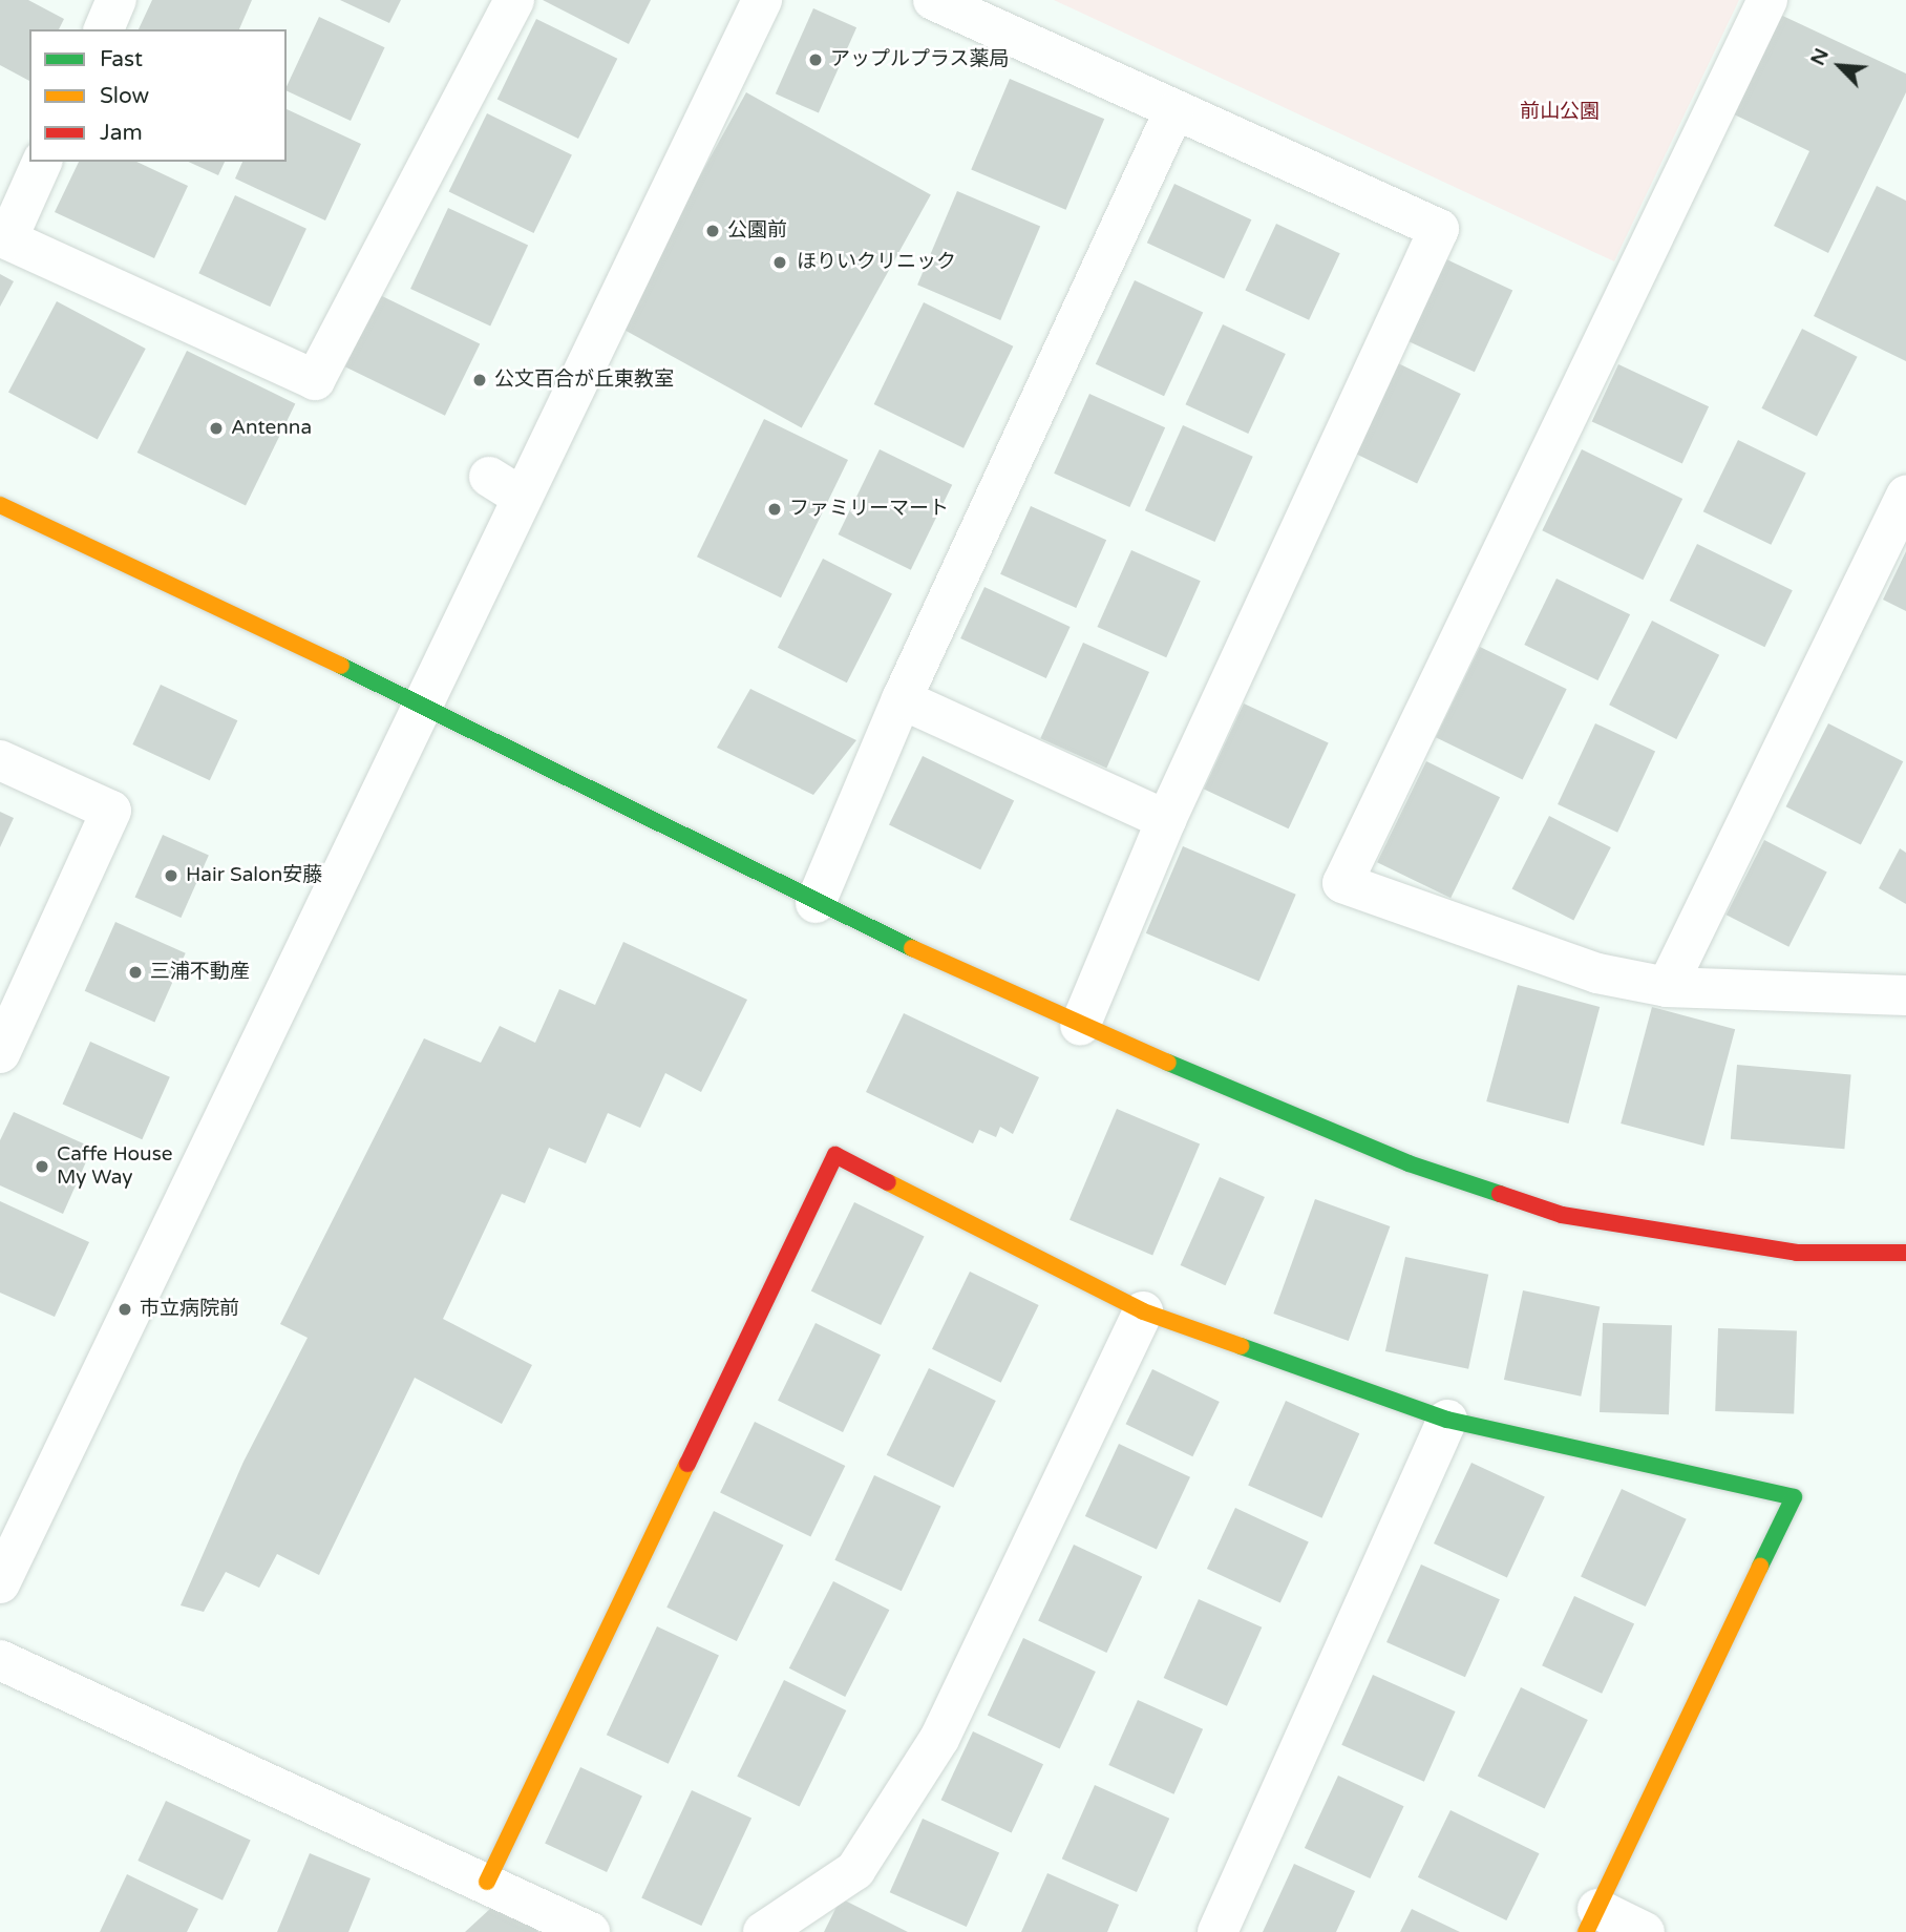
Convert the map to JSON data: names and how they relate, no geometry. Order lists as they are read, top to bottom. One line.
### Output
{"parks":["前山公園"],"places":["アップルプラス薬局","公園前","ほりいクリニック","公文百合が丘東教室","Antenna","ファミリーマート","Hair Salon安藤","三浦不動産","Caffe House My Way","市立病院前"],"legend":["Fast","Slow","Jam"],"north":"top left"}
